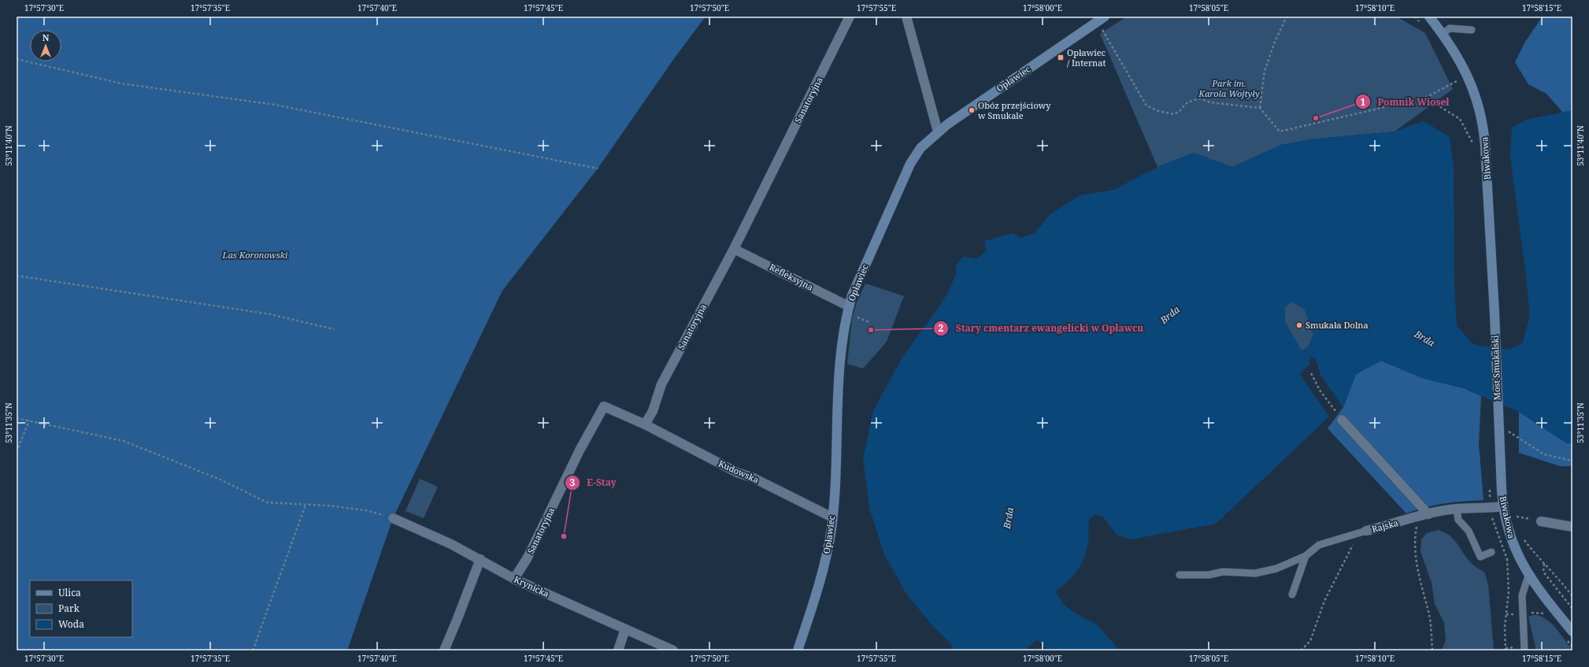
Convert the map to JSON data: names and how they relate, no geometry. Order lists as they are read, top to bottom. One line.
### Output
{"streets":{"street":["Opławiec","Sanatoryjna","Biwakowa","Refleksyjna","Most Smukalski","Kudowska","Rajska","Krynicka"]},"crossings":[["Opławiec","Refleksyjna"],["Opławiec","Kudowska"],["Sanatoryjna","Refleksyjna"],["Sanatoryjna","Kudowska"],["Sanatoryjna","Krynicka"],["Biwakowa","Most Smukalski"],["Biwakowa","Rajska"]],"water":["Brda"],"parks":["Park im. Karola Wojtyły","Las Koronowski"],"places":{"transit":["Opławiec / Internat"],"other":["Obóz przejściowy w Smukale","Pomnik Wioseł","Smukała Dolna","Stary cmentarz ewangelicki w Opławcu","E-Stay"]},"legend":["Ulica","Park","Woda"],"north":"top","coordinates":["17°57'30\"E","17°57'35\"E","17°57'40\"E","17°57'45\"E","17°57'50\"E","17°57'55\"E","17°58'00\"E","17°58'05\"E","17°58'10\"E","17°58'15\"E","53°11'40\"N","53°11'35\"N"]}
